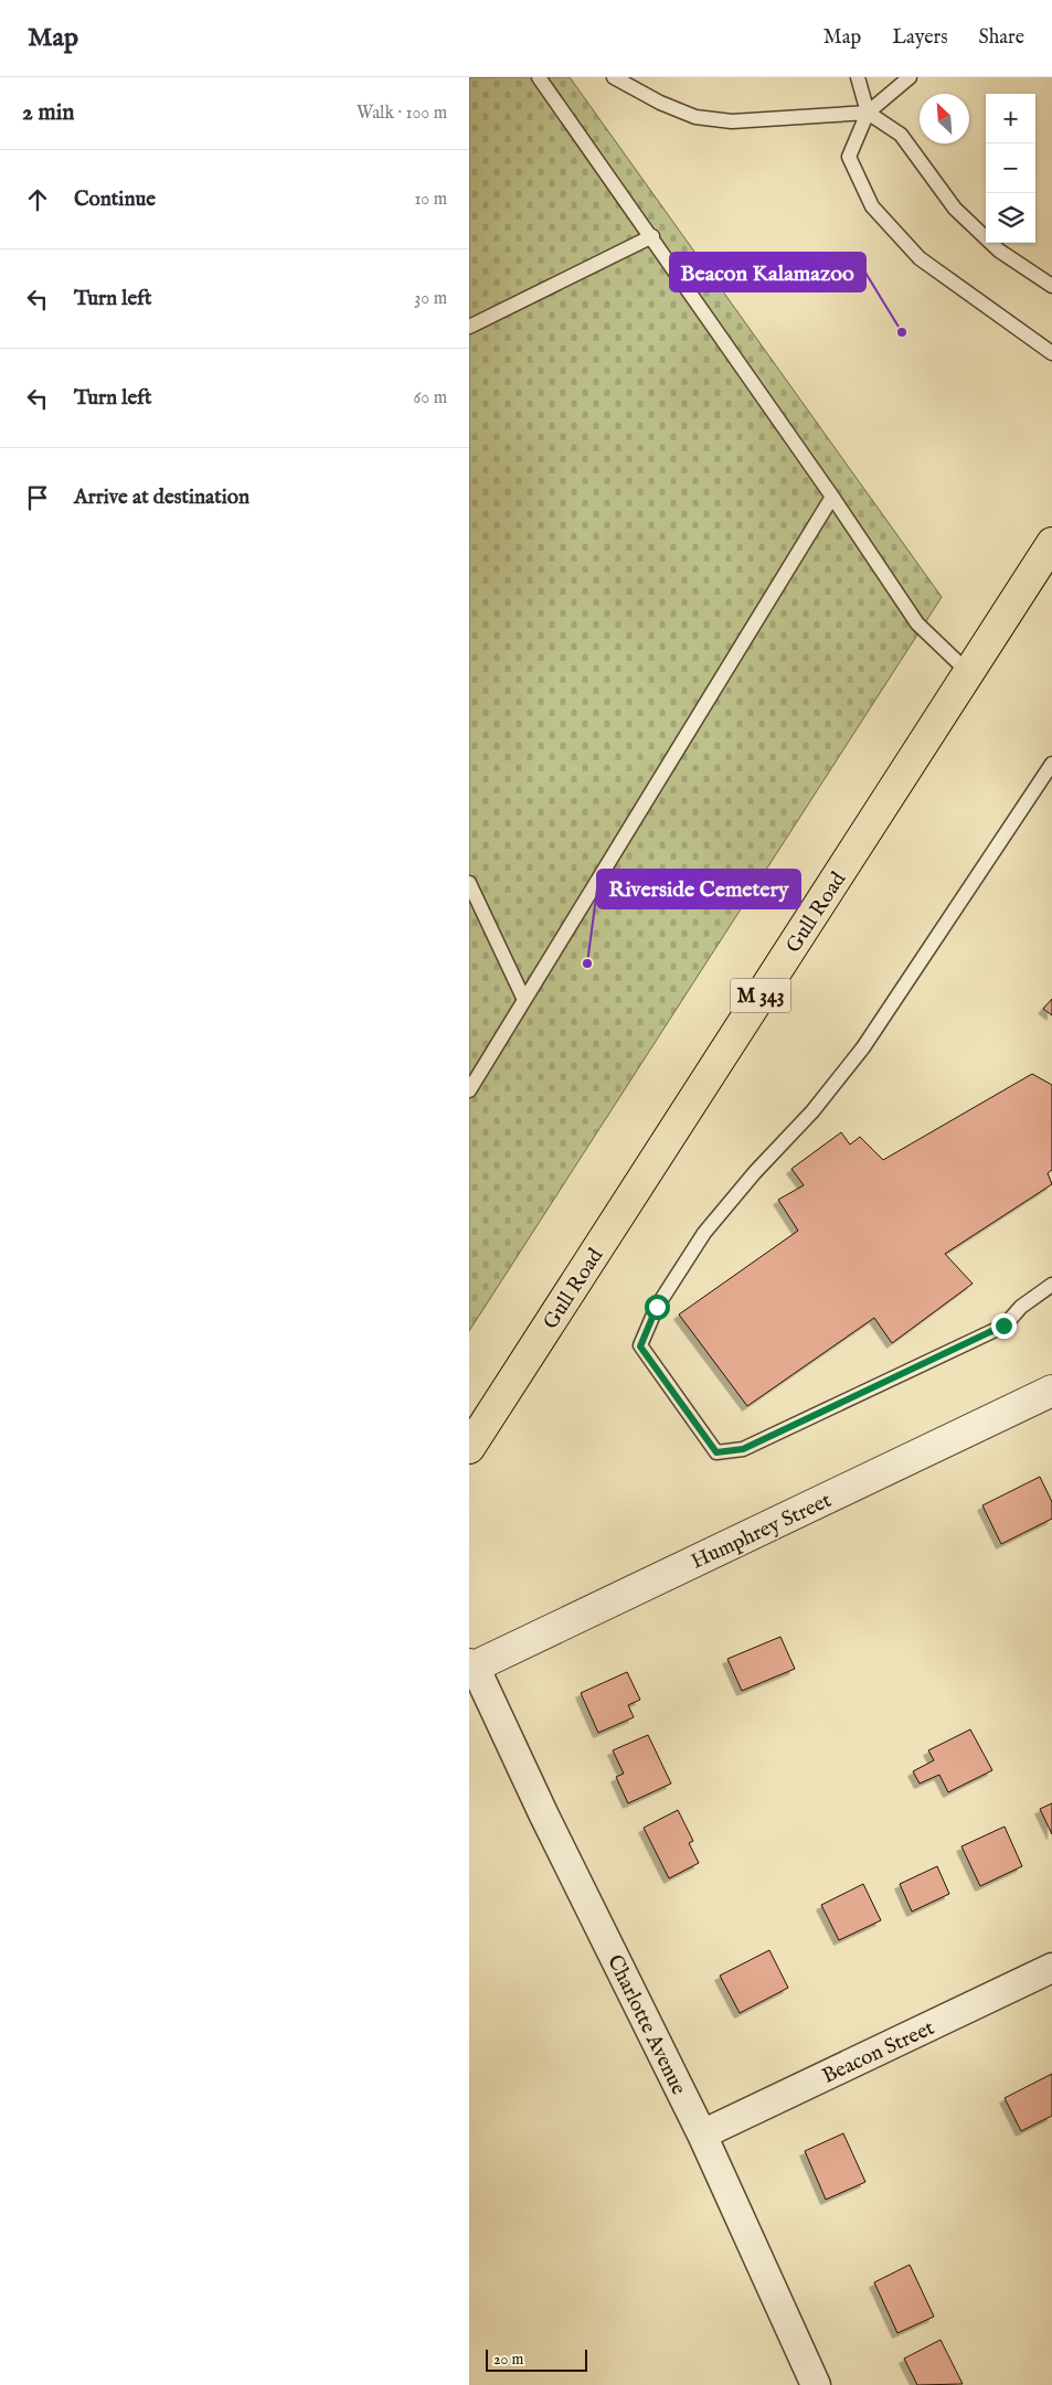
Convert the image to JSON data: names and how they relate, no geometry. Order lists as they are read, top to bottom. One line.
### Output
{"streets":{"main road":["Gull Road","M 343"],"street":["Humphrey Street","Charlotte Avenue","Beacon Street"]},"crossings":[["Humphrey Street","Charlotte Avenue"],["Charlotte Avenue","Beacon Street"]],"places":["Beacon Kalamazoo","Riverside Cemetery"],"scale_bar":"20 m","north":"top left","page":{"header":"Map","nav":["Map","Layers","Share"],"heading":["2 min","Walk · 100 m"],"map_buttons":["+","−"],"list":[["Continue","10 m"],["Turn left","30 m"],["Turn left","60 m"],"Arrive at destination"],"scale":"20 m"}}
